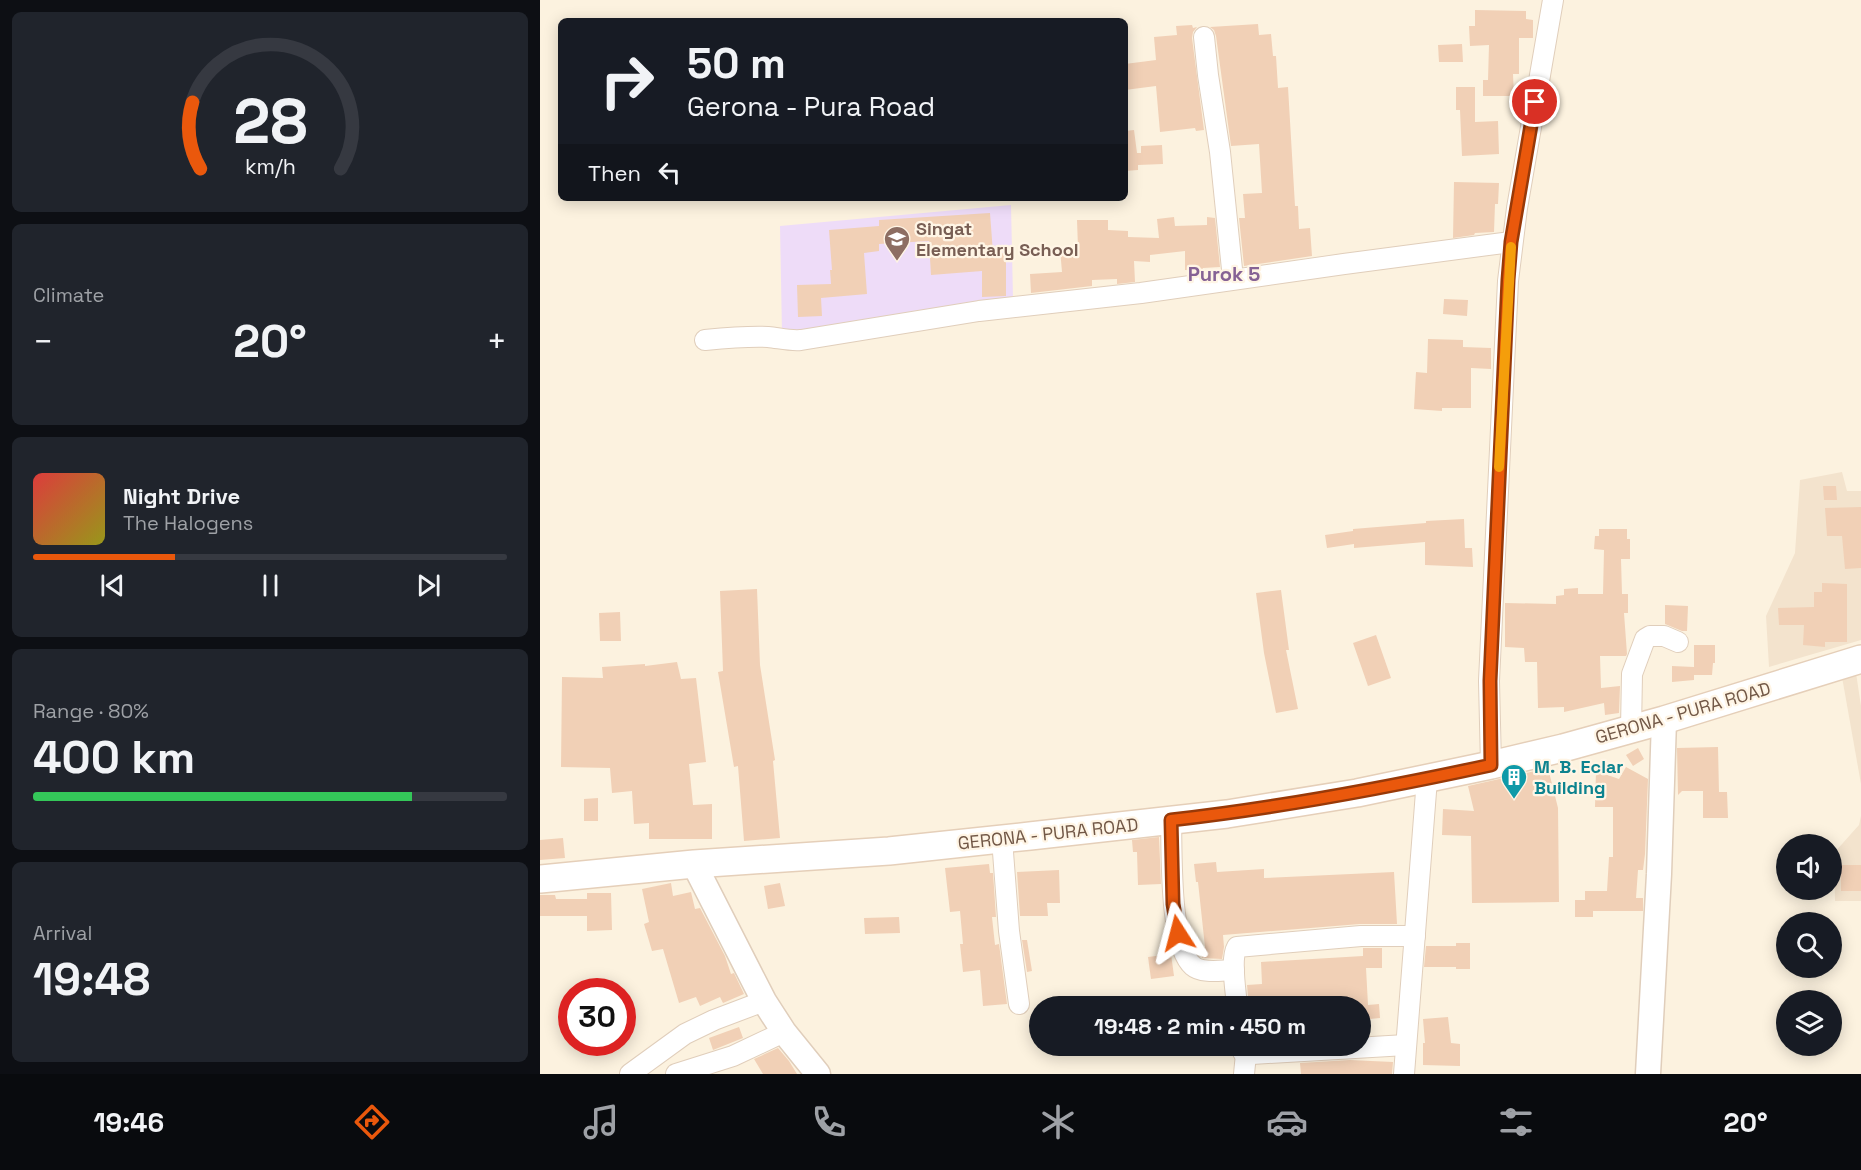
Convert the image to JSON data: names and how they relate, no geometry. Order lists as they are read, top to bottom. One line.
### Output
{"streets":{"main road":["GERONA - PURA ROAD"]},"districts":["Purok 5"],"places":{"school or university":["Singat Elementary School"],"building":["M. B. Eclar Building"]},"page":{"turn":["50 m","Gerona - Pura Road"],"then":"Then","tile":["Climate",["Range · 80%","400 km"],["Arrival","19:48"]],"heat":["−","20°","+"],"song":["Night Drive","The Halogens"],"limit":"30","trip":"19:48 · 2 min · 450 m","tabs":["19:46","20°"],"gauge":["28","km/h"]}}
